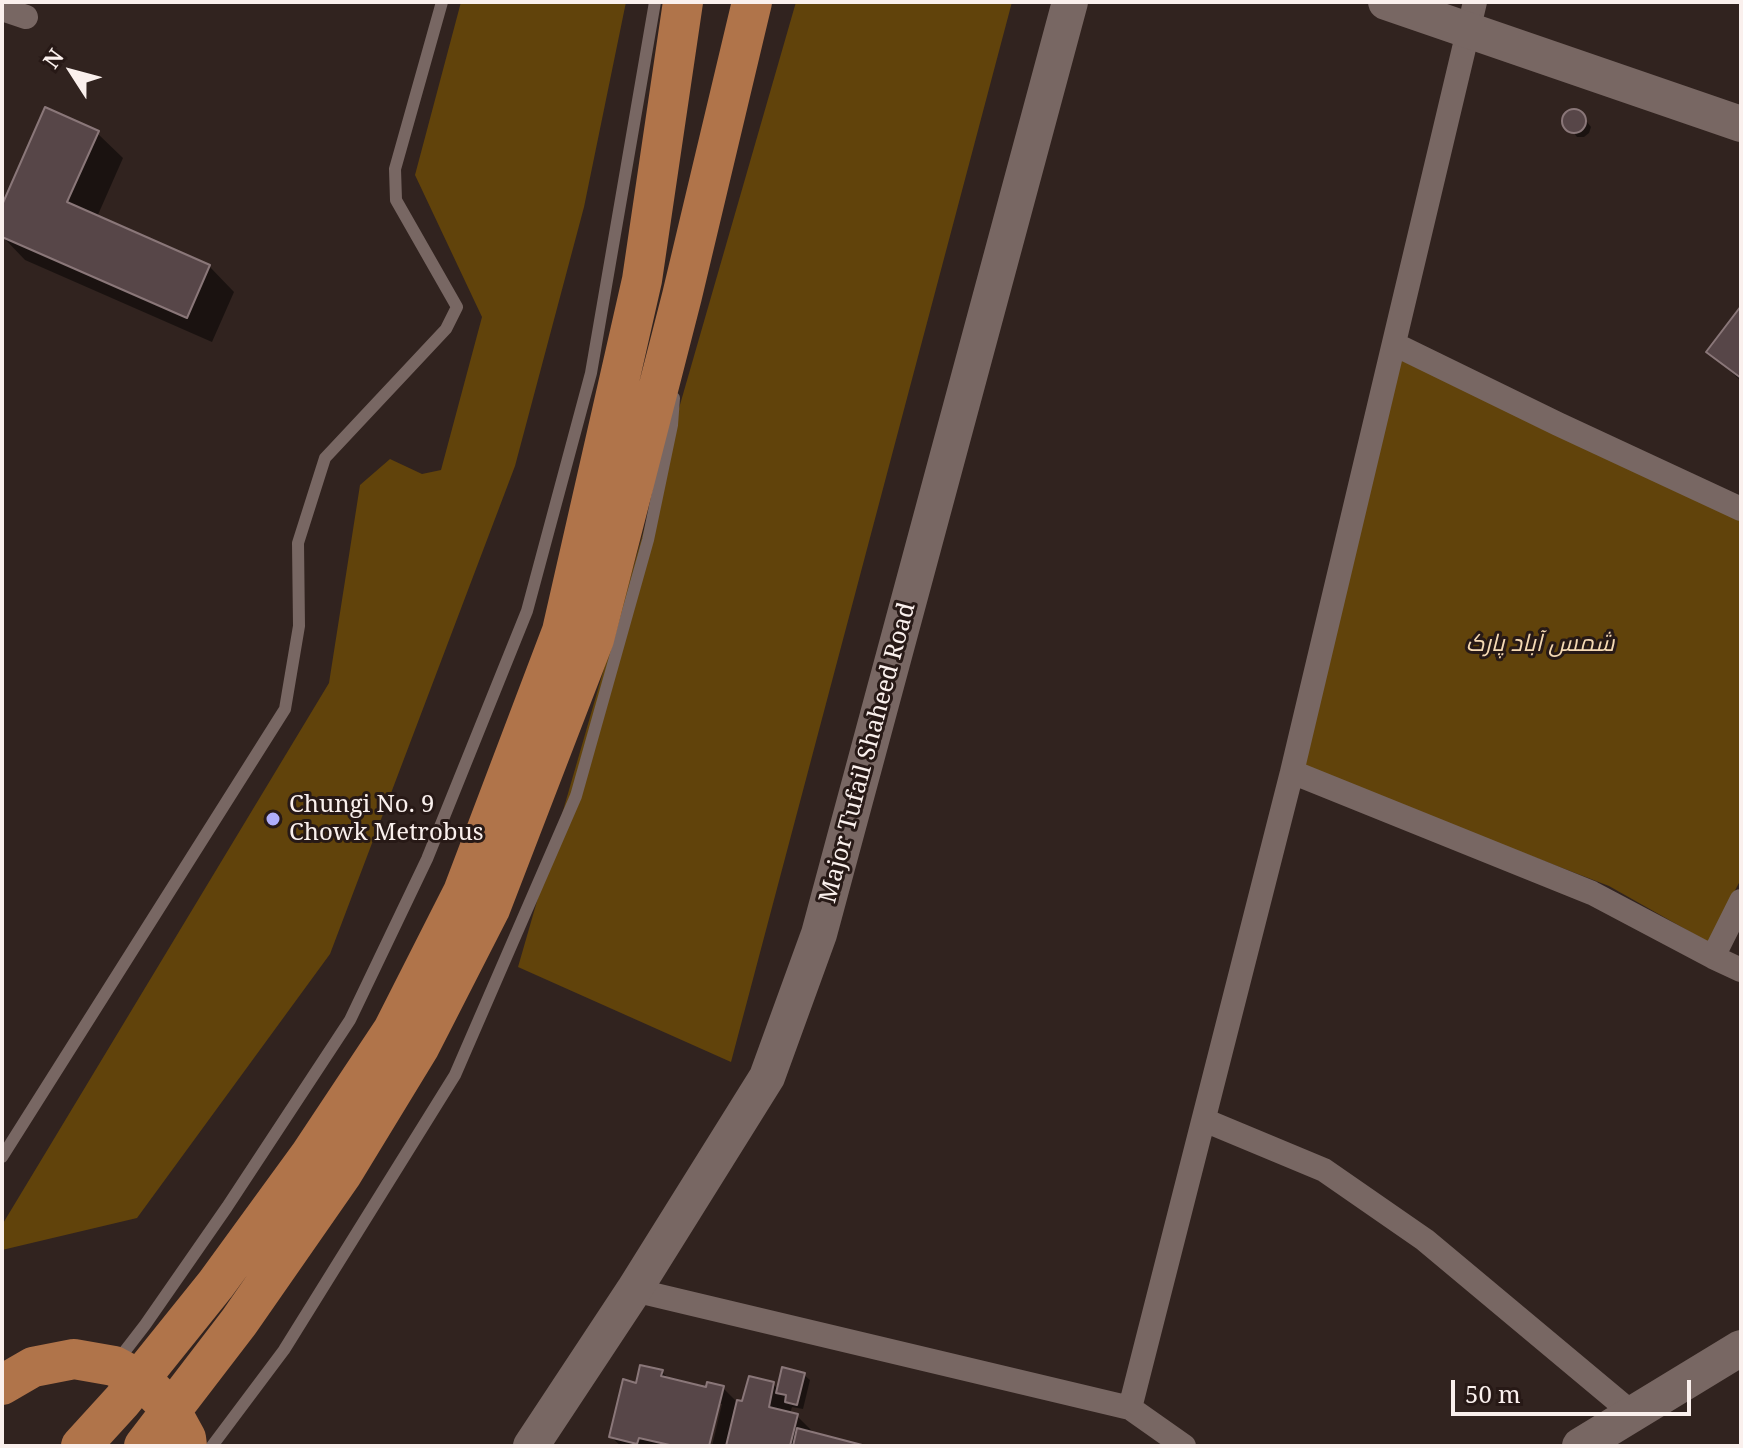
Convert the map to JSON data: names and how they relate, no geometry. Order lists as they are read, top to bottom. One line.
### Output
{"streets":{"street":["Major Tufail Shaheed Road"]},"parks":["شمس آباد پارک"],"places":["Chungi No. 9 Chowk Metrobus"],"scale_bar":"50 m","north":"top left"}
